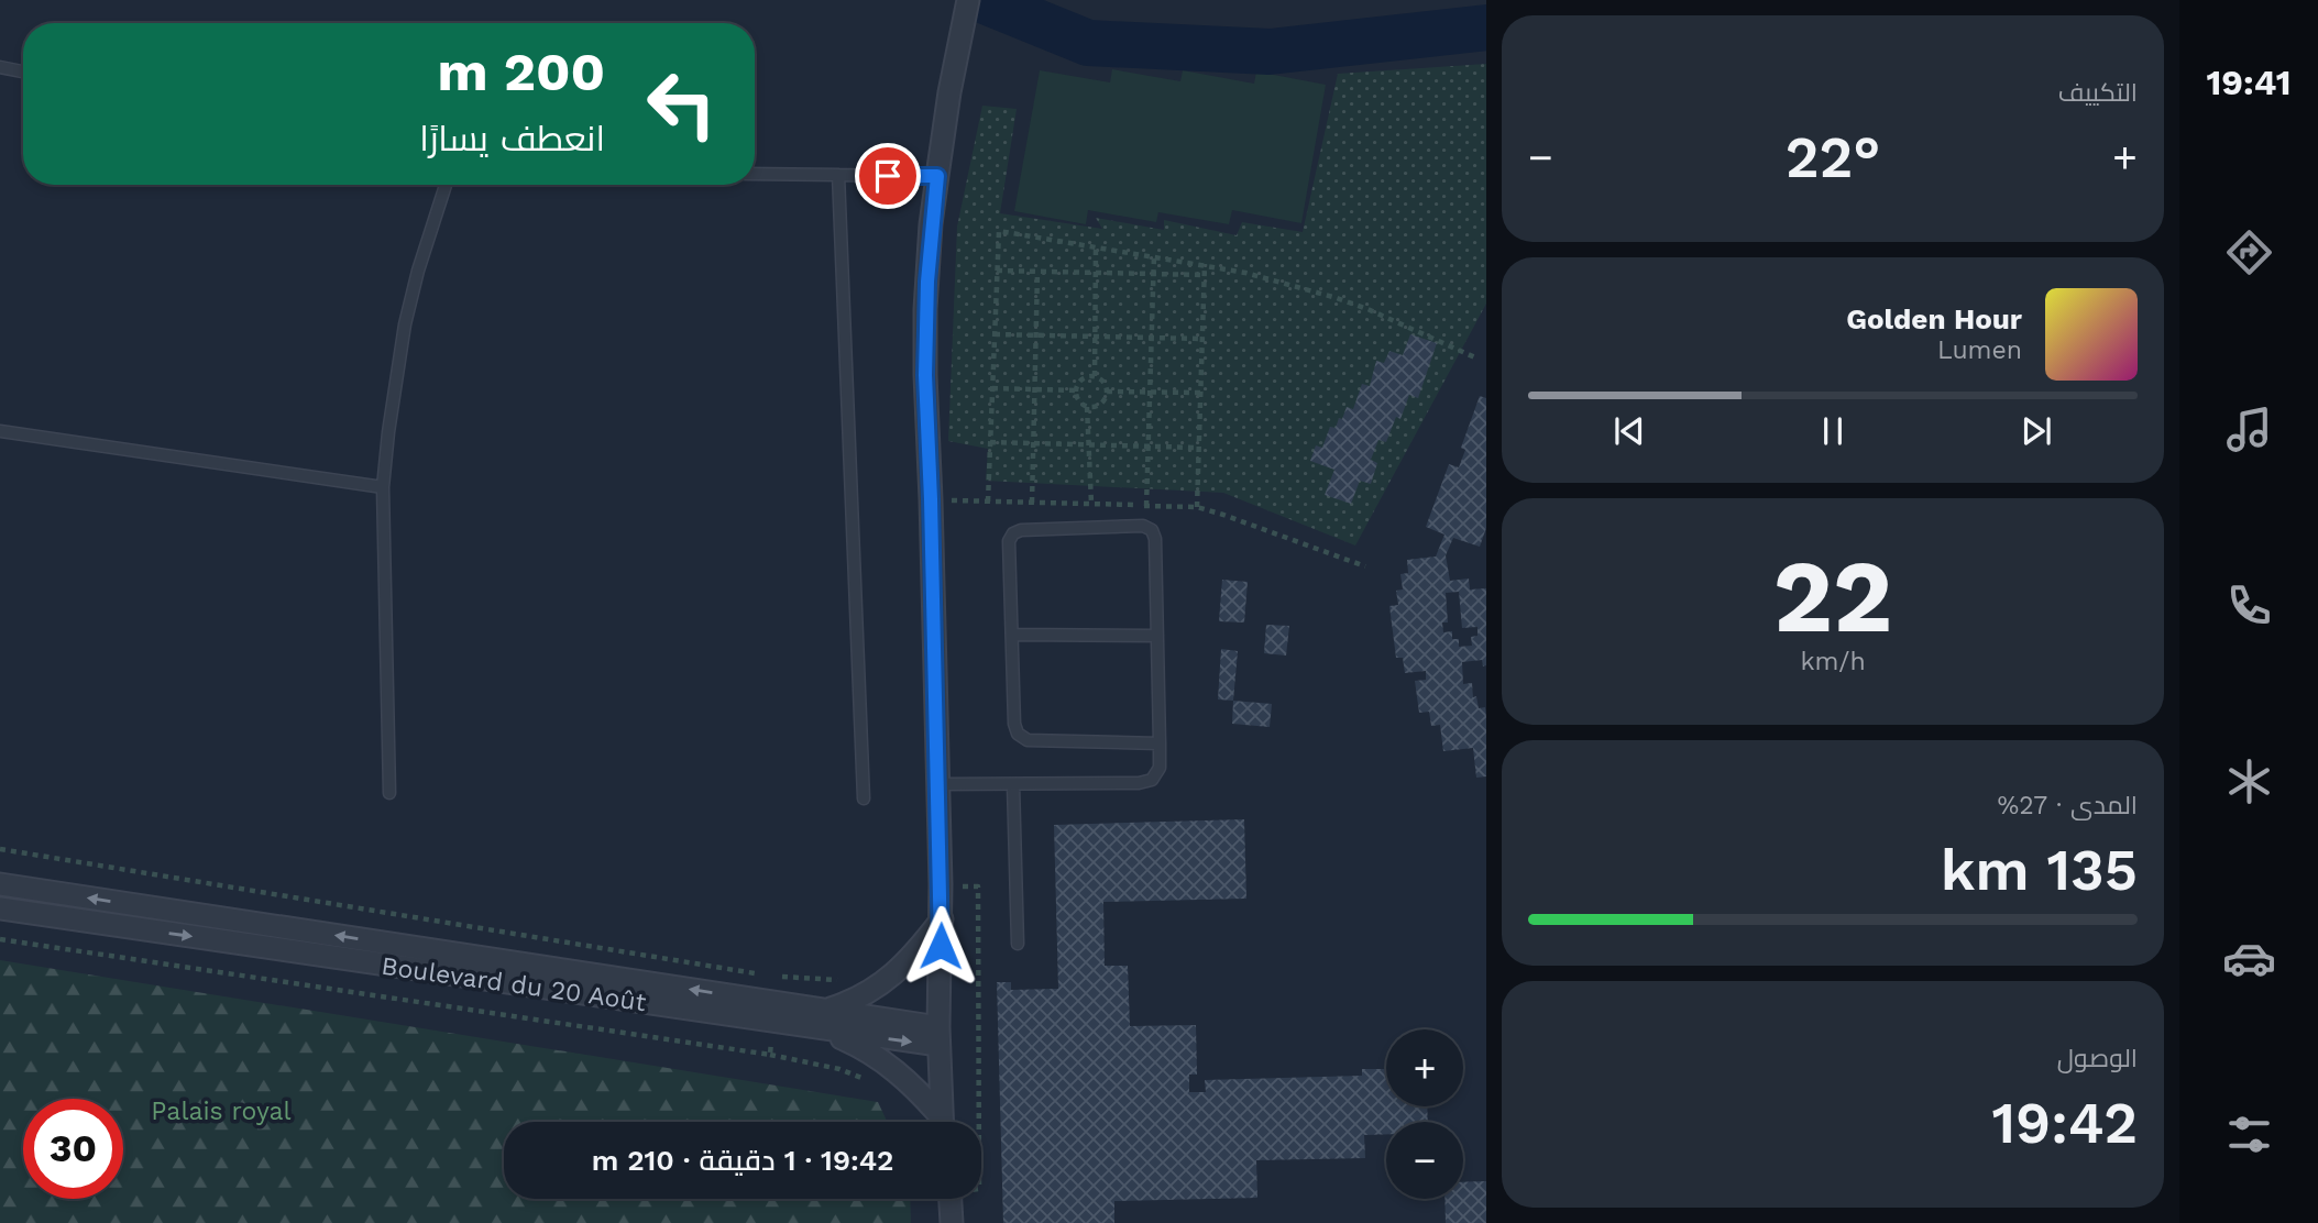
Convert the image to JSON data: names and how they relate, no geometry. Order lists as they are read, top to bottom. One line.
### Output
{"streets":{"street":["Boulevard du 20 Août"]},"parks":["Palais royal"],"page":{"tabs":"19:41","tile":["التكييف",["22","km/h"],["المدى · 27%","135 km"],["الوصول","19:42"]],"turn":["200 m","انعطف يسارًا"],"heat":["−","22°","+"],"song":["Golden Hour","Lumen"],"map_buttons":["+","−"],"limit":"30","trip":"19:42 · 1 دقيقة · 210 m"}}
